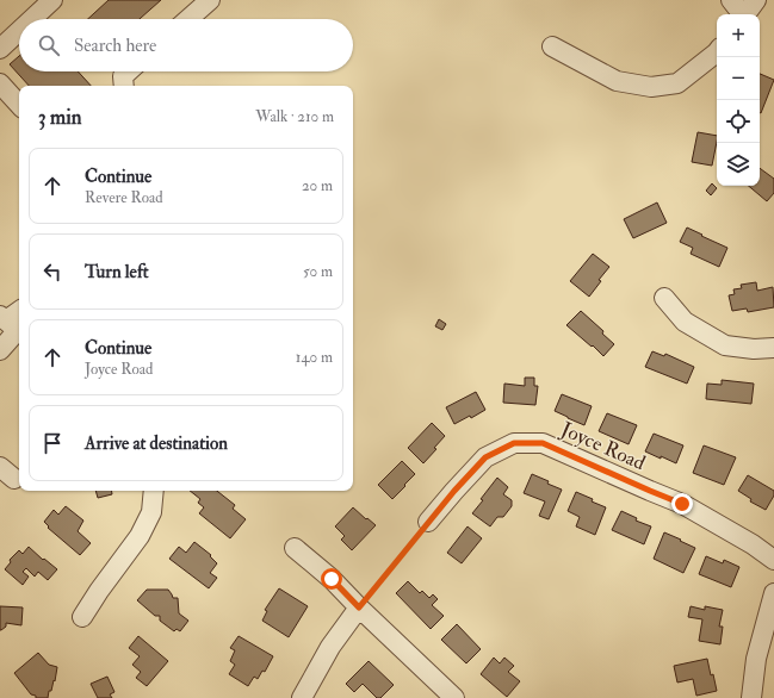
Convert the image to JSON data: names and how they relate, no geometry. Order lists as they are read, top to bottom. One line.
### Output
{"streets":{"street":["Joyce Road"]},"page":{"map_buttons":["+","−"],"search":"Search here","heading":["3 min","Walk · 210 m"],"list":[["Continue","Revere Road","20 m"],["Turn left","50 m"],["Continue","Joyce Road","140 m"],"Arrive at destination"]}}
